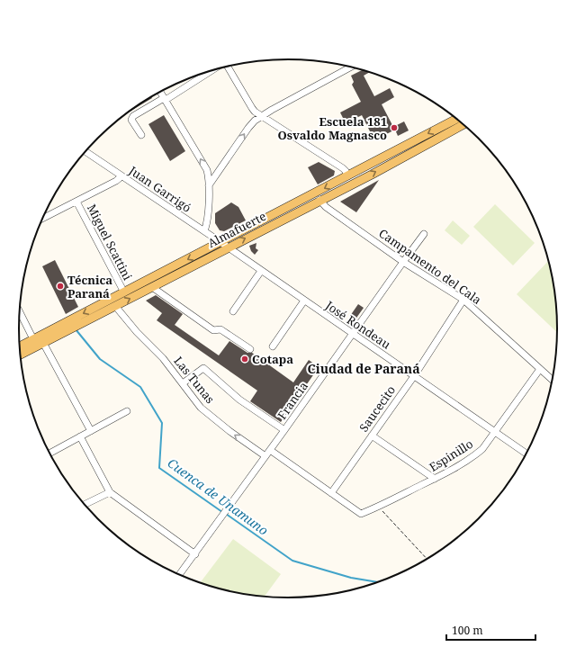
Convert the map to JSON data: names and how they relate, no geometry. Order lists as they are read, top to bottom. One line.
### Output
{"streets":{"main road":["Almafuerte"],"street":["Juan Garrigó","Miguel Scattini","Campamento del Cala","José Rondeau","Las Tunas","Francia","Saucecito","Espinillo"]},"crossings":[["Juan Garrigó","Almafuerte"],["Juan Garrigó","José Rondeau"],["Almafuerte","Miguel Scattini"],["Almafuerte","Campamento del Cala"],["Almafuerte","José Rondeau"],["Almafuerte","Las Tunas"],["Campamento del Cala","Francia"],["Campamento del Cala","Saucecito"],["Campamento del Cala","Espinillo"],["José Rondeau","Francia"],["José Rondeau","Saucecito"],["José Rondeau","Espinillo"],["Las Tunas","Francia"],["Saucecito","Espinillo"]],"one_way":["Las Tunas"],"districts":["Ciudad de Paraná"],"water":["Cuenca de Unamuno"],"places":["Escuela 181 Osvaldo Magnasco","Técnica Paraná","Cotapa"],"scale_bar":"100 m"}
